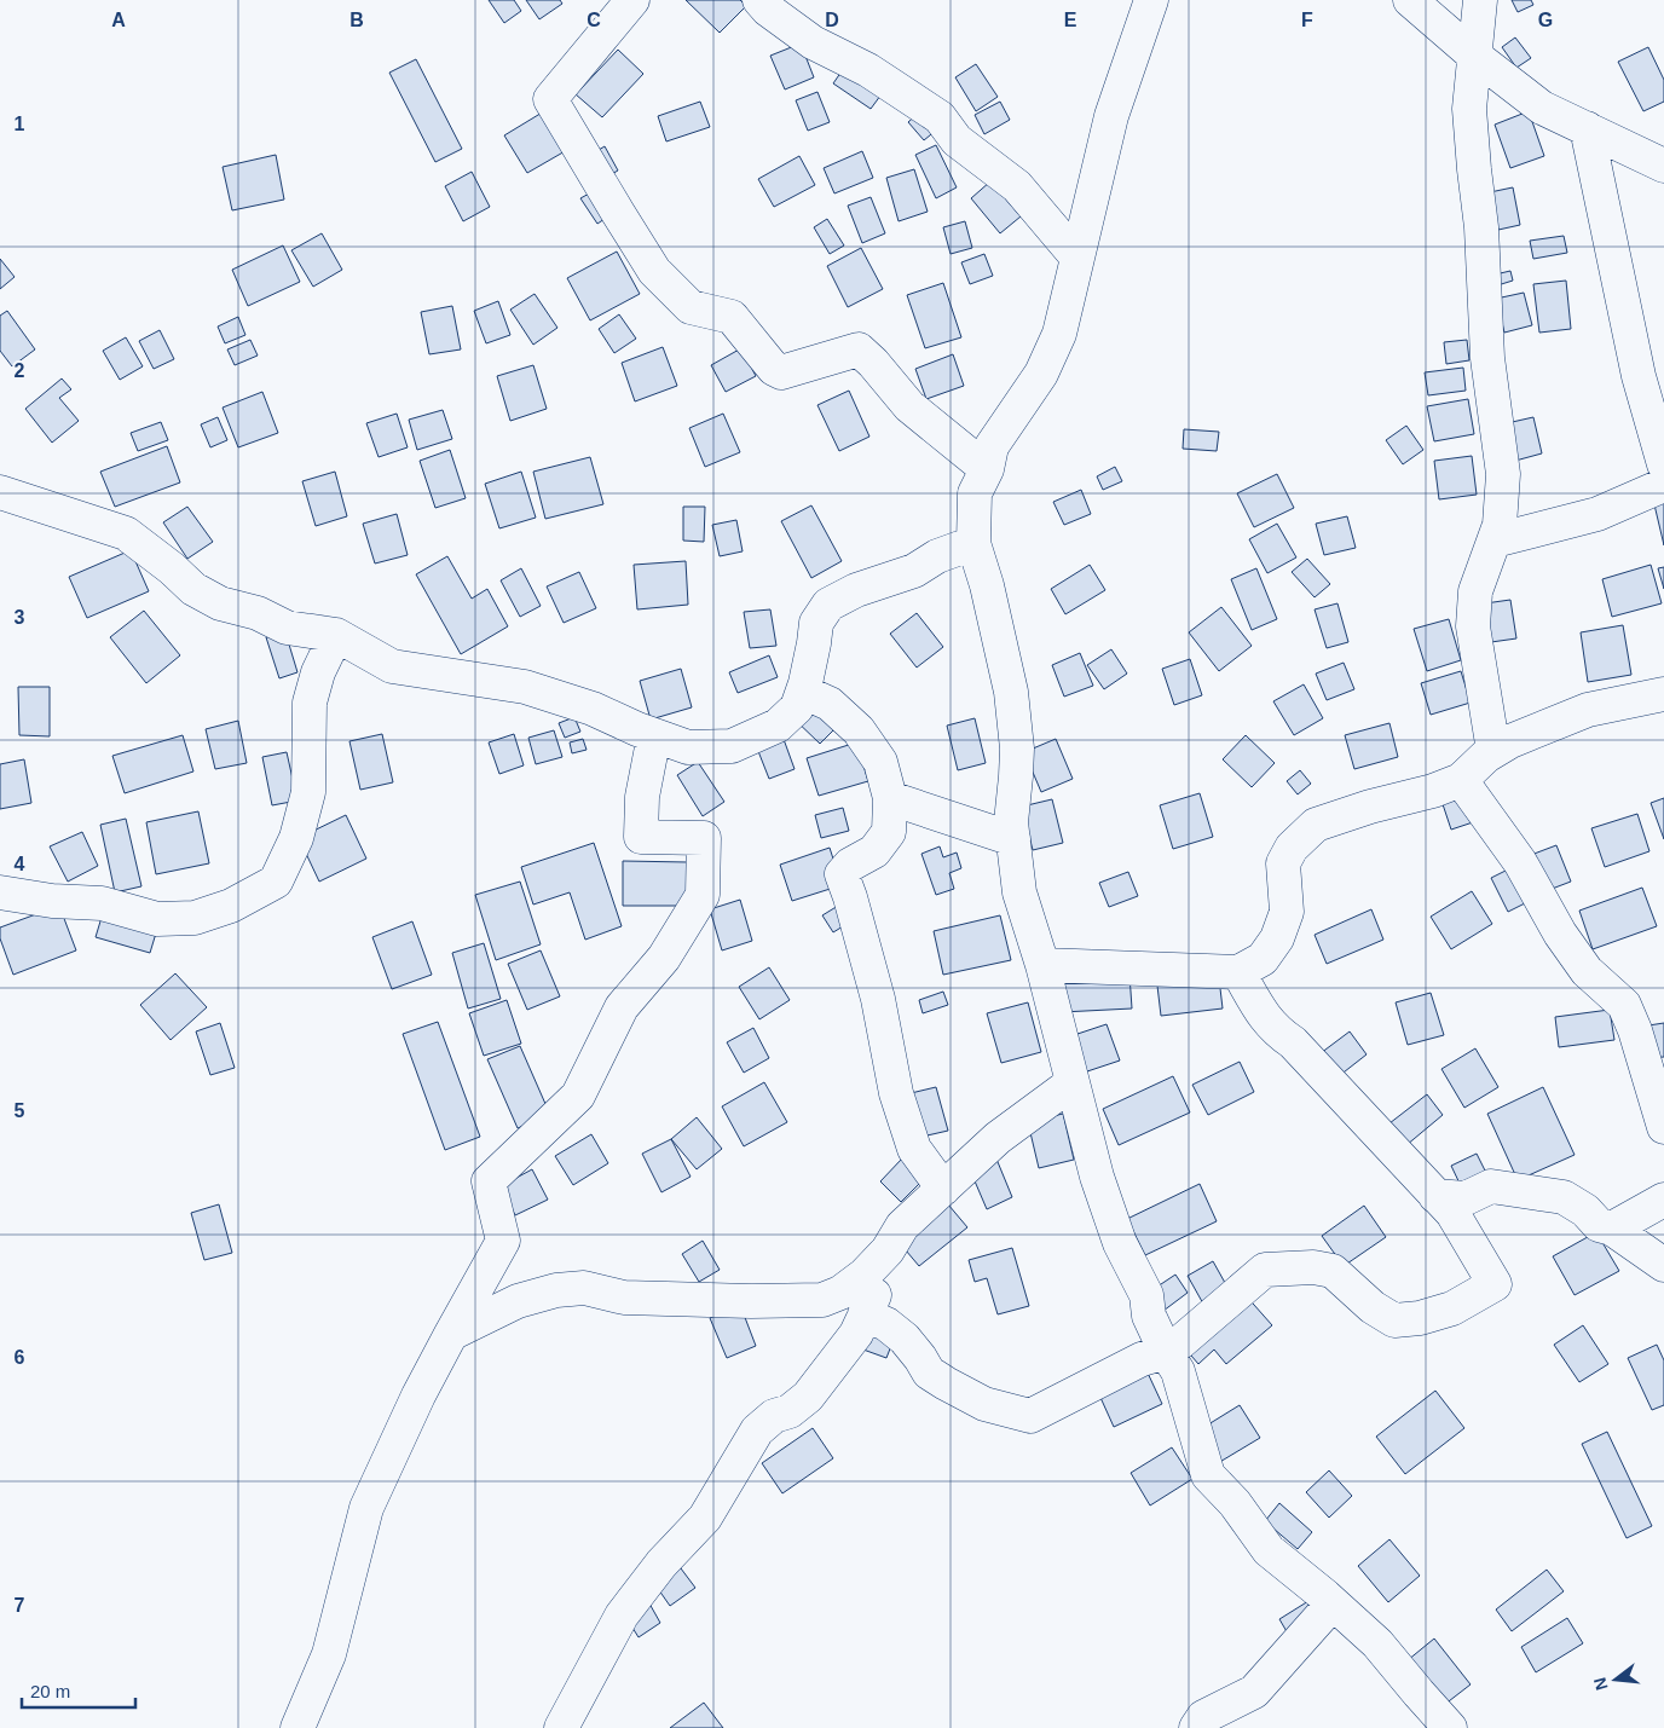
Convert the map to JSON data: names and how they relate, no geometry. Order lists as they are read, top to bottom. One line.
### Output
{"scale_bar":"20 m","north":"left","grid":{"columns":["A","B","C","D","E","F","G"],"rows":["1","2","3","4","5","6","7"]}}
